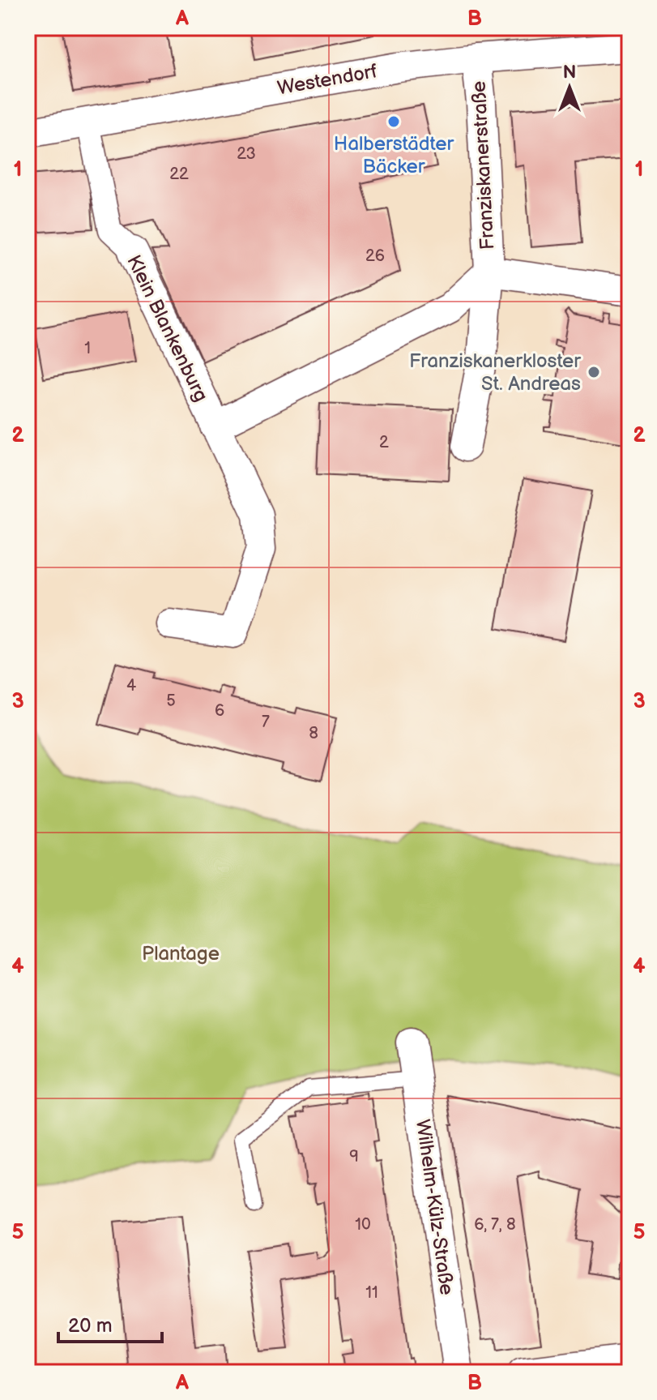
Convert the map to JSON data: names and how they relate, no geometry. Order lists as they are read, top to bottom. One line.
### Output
{"streets":{"street":["Westendorf","Franziskanerstraße","Klein Blankenburg","Wilhelm-Külz-Straße"]},"crossings":[["Westendorf","Franziskanerstraße"],["Westendorf","Klein Blankenburg"],["Franziskanerstraße","Klein Blankenburg"]],"parks":["Plantage"],"places":["Halberstädter Bäcker","Franziskanerkloster St. Andreas"],"house_numbers":["23","22","26","1","2","4","5","6","7","8","9","10","6, 7, 8","11"],"scale_bar":"20 m","north":"top","grid":{"columns":["A","B"],"rows":["1","2","3","4","5"]}}
